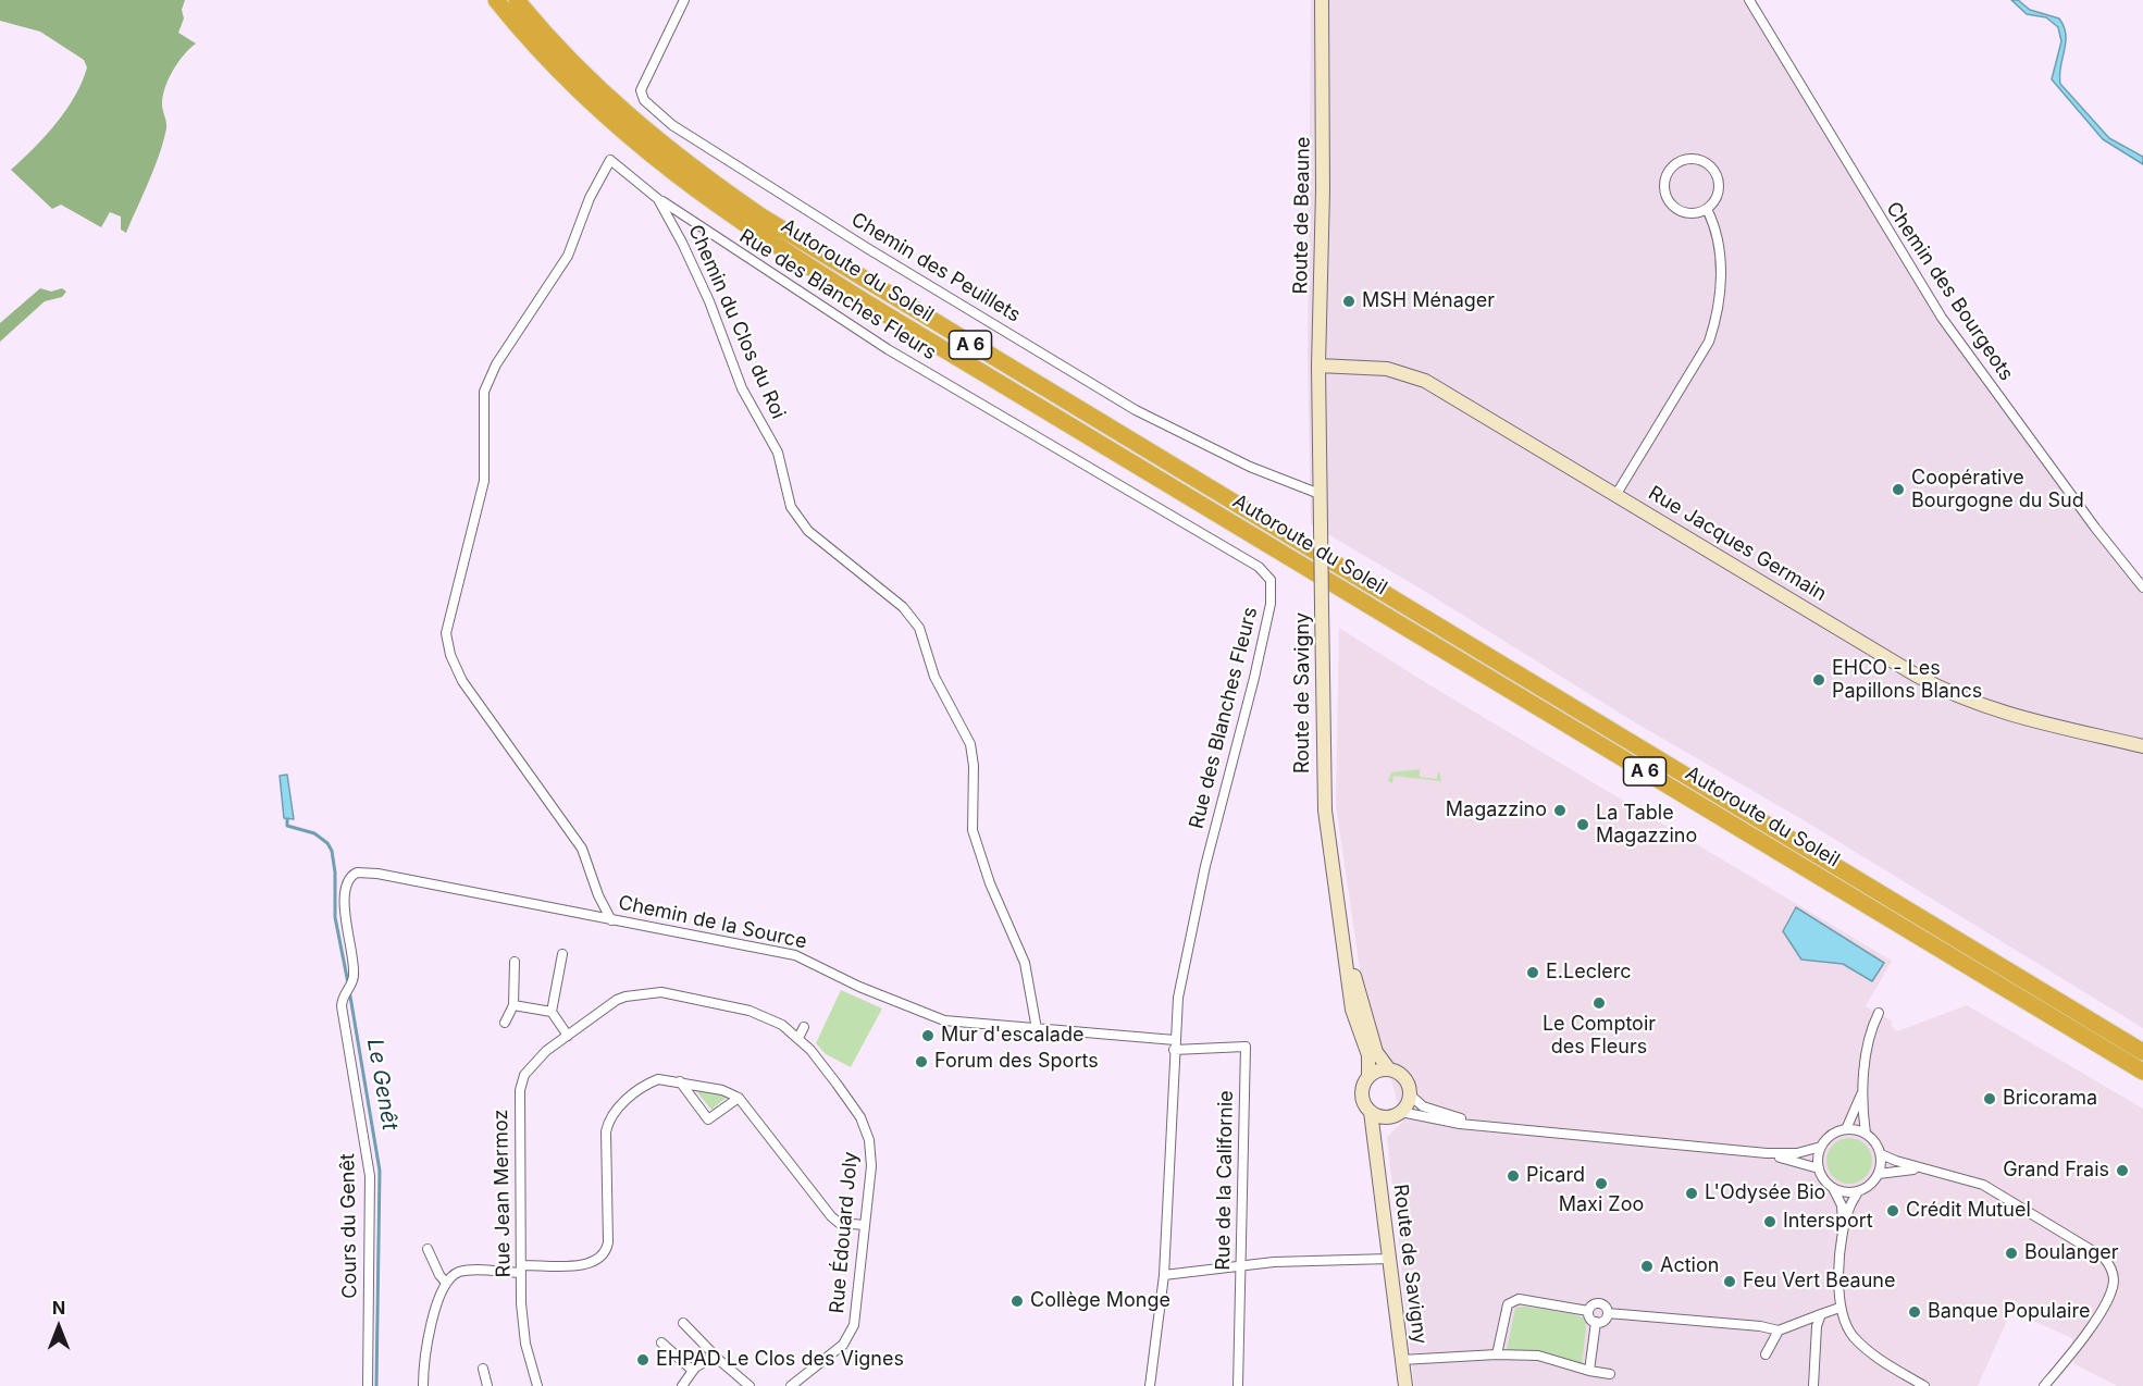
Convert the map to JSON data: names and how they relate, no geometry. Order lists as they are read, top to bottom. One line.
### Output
{"streets":{"highway":["Autoroute du Soleil","A 6"],"main road":["Route de Beaune","Rue Jacques Germain","Route de Savigny"],"street":["Chemin des Peuillets","Chemin des Bourgeots","Rue des Blanches Fleurs","Chemin du Clos du Roi","Chemin de la Source","Rue de la Californie","Rue Jean Mermoz","Cours du Genêt","Rue Édouard Joly"]},"crossings":[["Route de Beaune","Rue Jacques Germain"],["Route de Beaune","Route de Savigny"],["Chemin des Peuillets","Route de Savigny"],["Rue des Blanches Fleurs","Chemin du Clos du Roi"],["Rue des Blanches Fleurs","Chemin de la Source"],["Rue des Blanches Fleurs","Rue de la Californie"],["Chemin du Clos du Roi","Chemin de la Source"],["Chemin de la Source","Rue de la Californie"],["Chemin de la Source","Cours du Genêt"],["Rue Jean Mermoz","Rue Édouard Joly"]],"water":["Le Genêt"],"places":["MSH Ménager","Coopérative Bourgogne du Sud","EHCO - Les Papillons Blancs","Magazzino","La Table Magazzino","E.Leclerc","Le Comptoir des Fleurs","Mur d'escalade","Forum des Sports","Bricorama","Grand Frais","Picard","Maxi Zoo","L'Odysée Bio","Crédit Mutuel","Intersport","Boulanger","Action","Feu Vert Beaune","Collège Monge","Banque Populaire","EHPAD Le Clos des Vignes"],"north":"top"}
